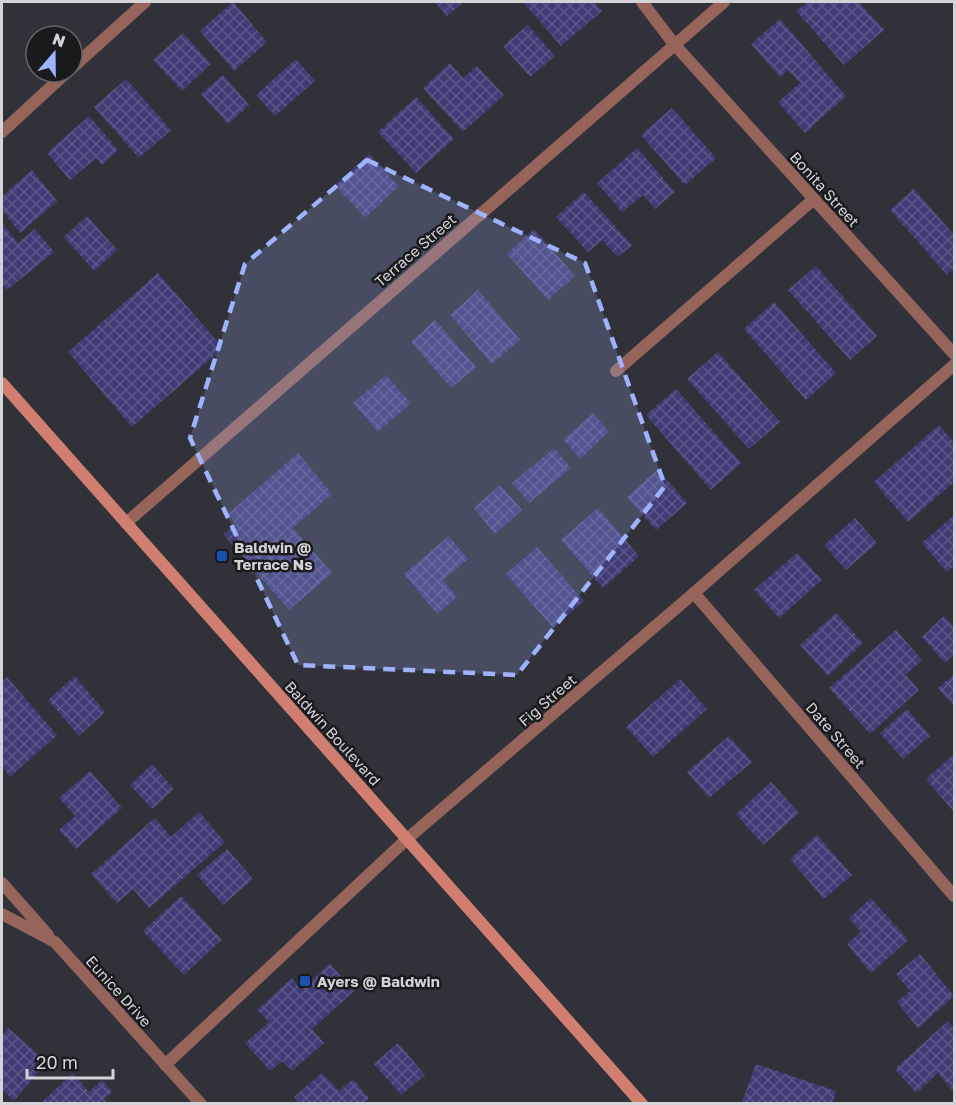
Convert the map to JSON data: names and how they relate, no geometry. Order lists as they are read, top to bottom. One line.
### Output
{"streets":{"main road":["Baldwin Boulevard"],"street":["Bonita Street","Terrace Street","Fig Street","Date Street","Eunice Drive"]},"crossings":[["Bonita Street","Terrace Street"],["Terrace Street","Baldwin Boulevard"],["Fig Street","Baldwin Boulevard"],["Fig Street","Date Street"],["Fig Street","Eunice Drive"]],"places":{"transit":["Baldwin @ Terrace Ns","Ayers @ Baldwin"]},"scale_bar":"20 m","north":"top"}
